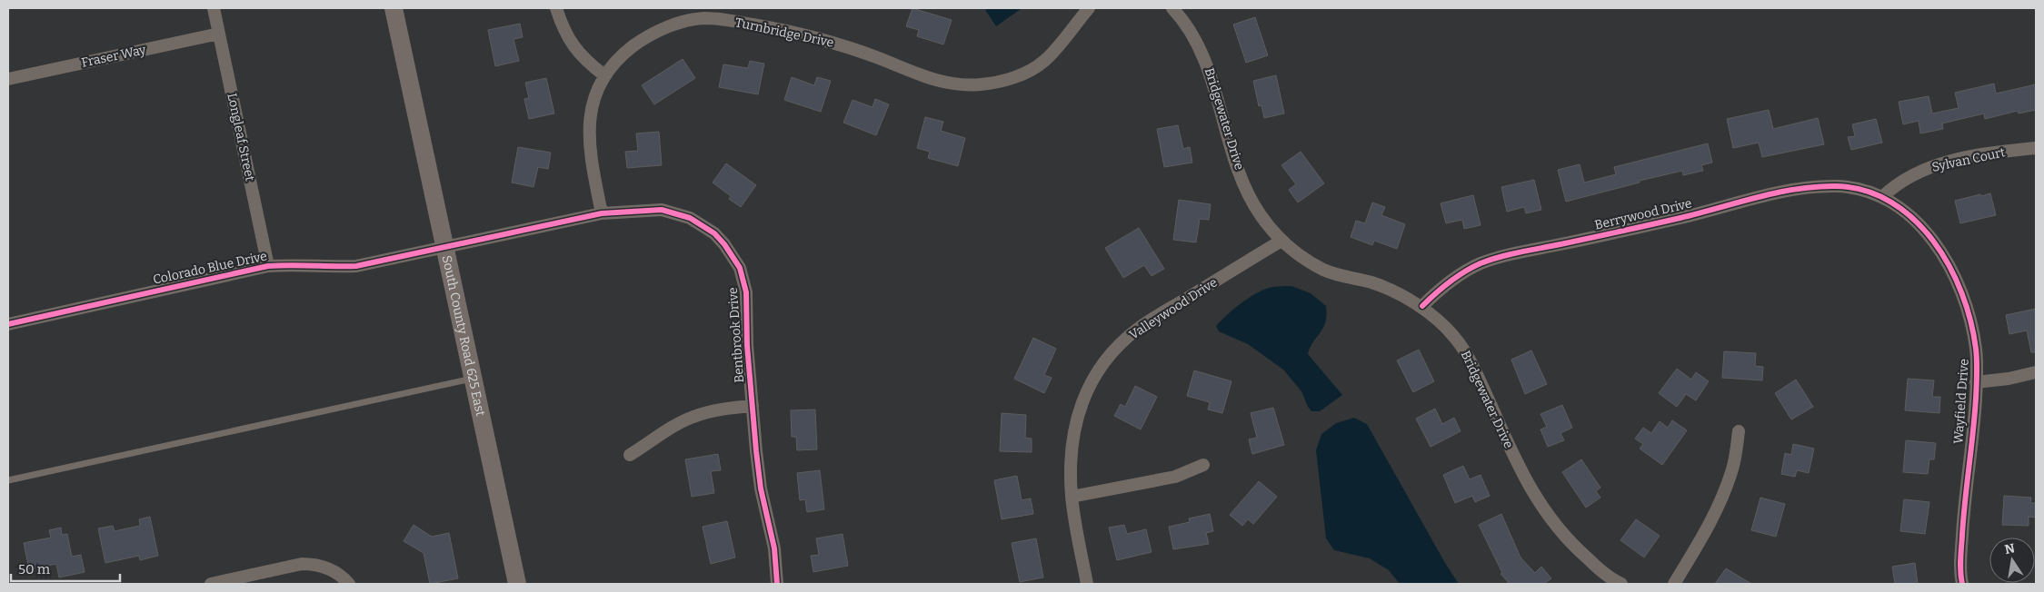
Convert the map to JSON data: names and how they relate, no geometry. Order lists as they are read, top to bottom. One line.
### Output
{"streets":{"street":["Turnbridge Drive","Fraser Way","Bridgewater Drive","Longleaf Street","Sylvan Court","Berrywood Drive","Colorado Blue Drive","Valleywood Drive","Bentbrook Drive","South County Road 625 East","Wayfield Drive"]},"crossings":[["Turnbridge Drive","Bentbrook Drive"],["Fraser Way","Longleaf Street"],["Bridgewater Drive","Berrywood Drive"],["Bridgewater Drive","Valleywood Drive"],["Longleaf Street","Colorado Blue Drive"],["Sylvan Court","Berrywood Drive"],["Sylvan Court","Wayfield Drive"],["Berrywood Drive","Wayfield Drive"],["Colorado Blue Drive","Bentbrook Drive"],["Colorado Blue Drive","South County Road 625 East"],["Bentbrook Drive","South County Road 625 East"]],"scale_bar":"50 m","north":"top"}
